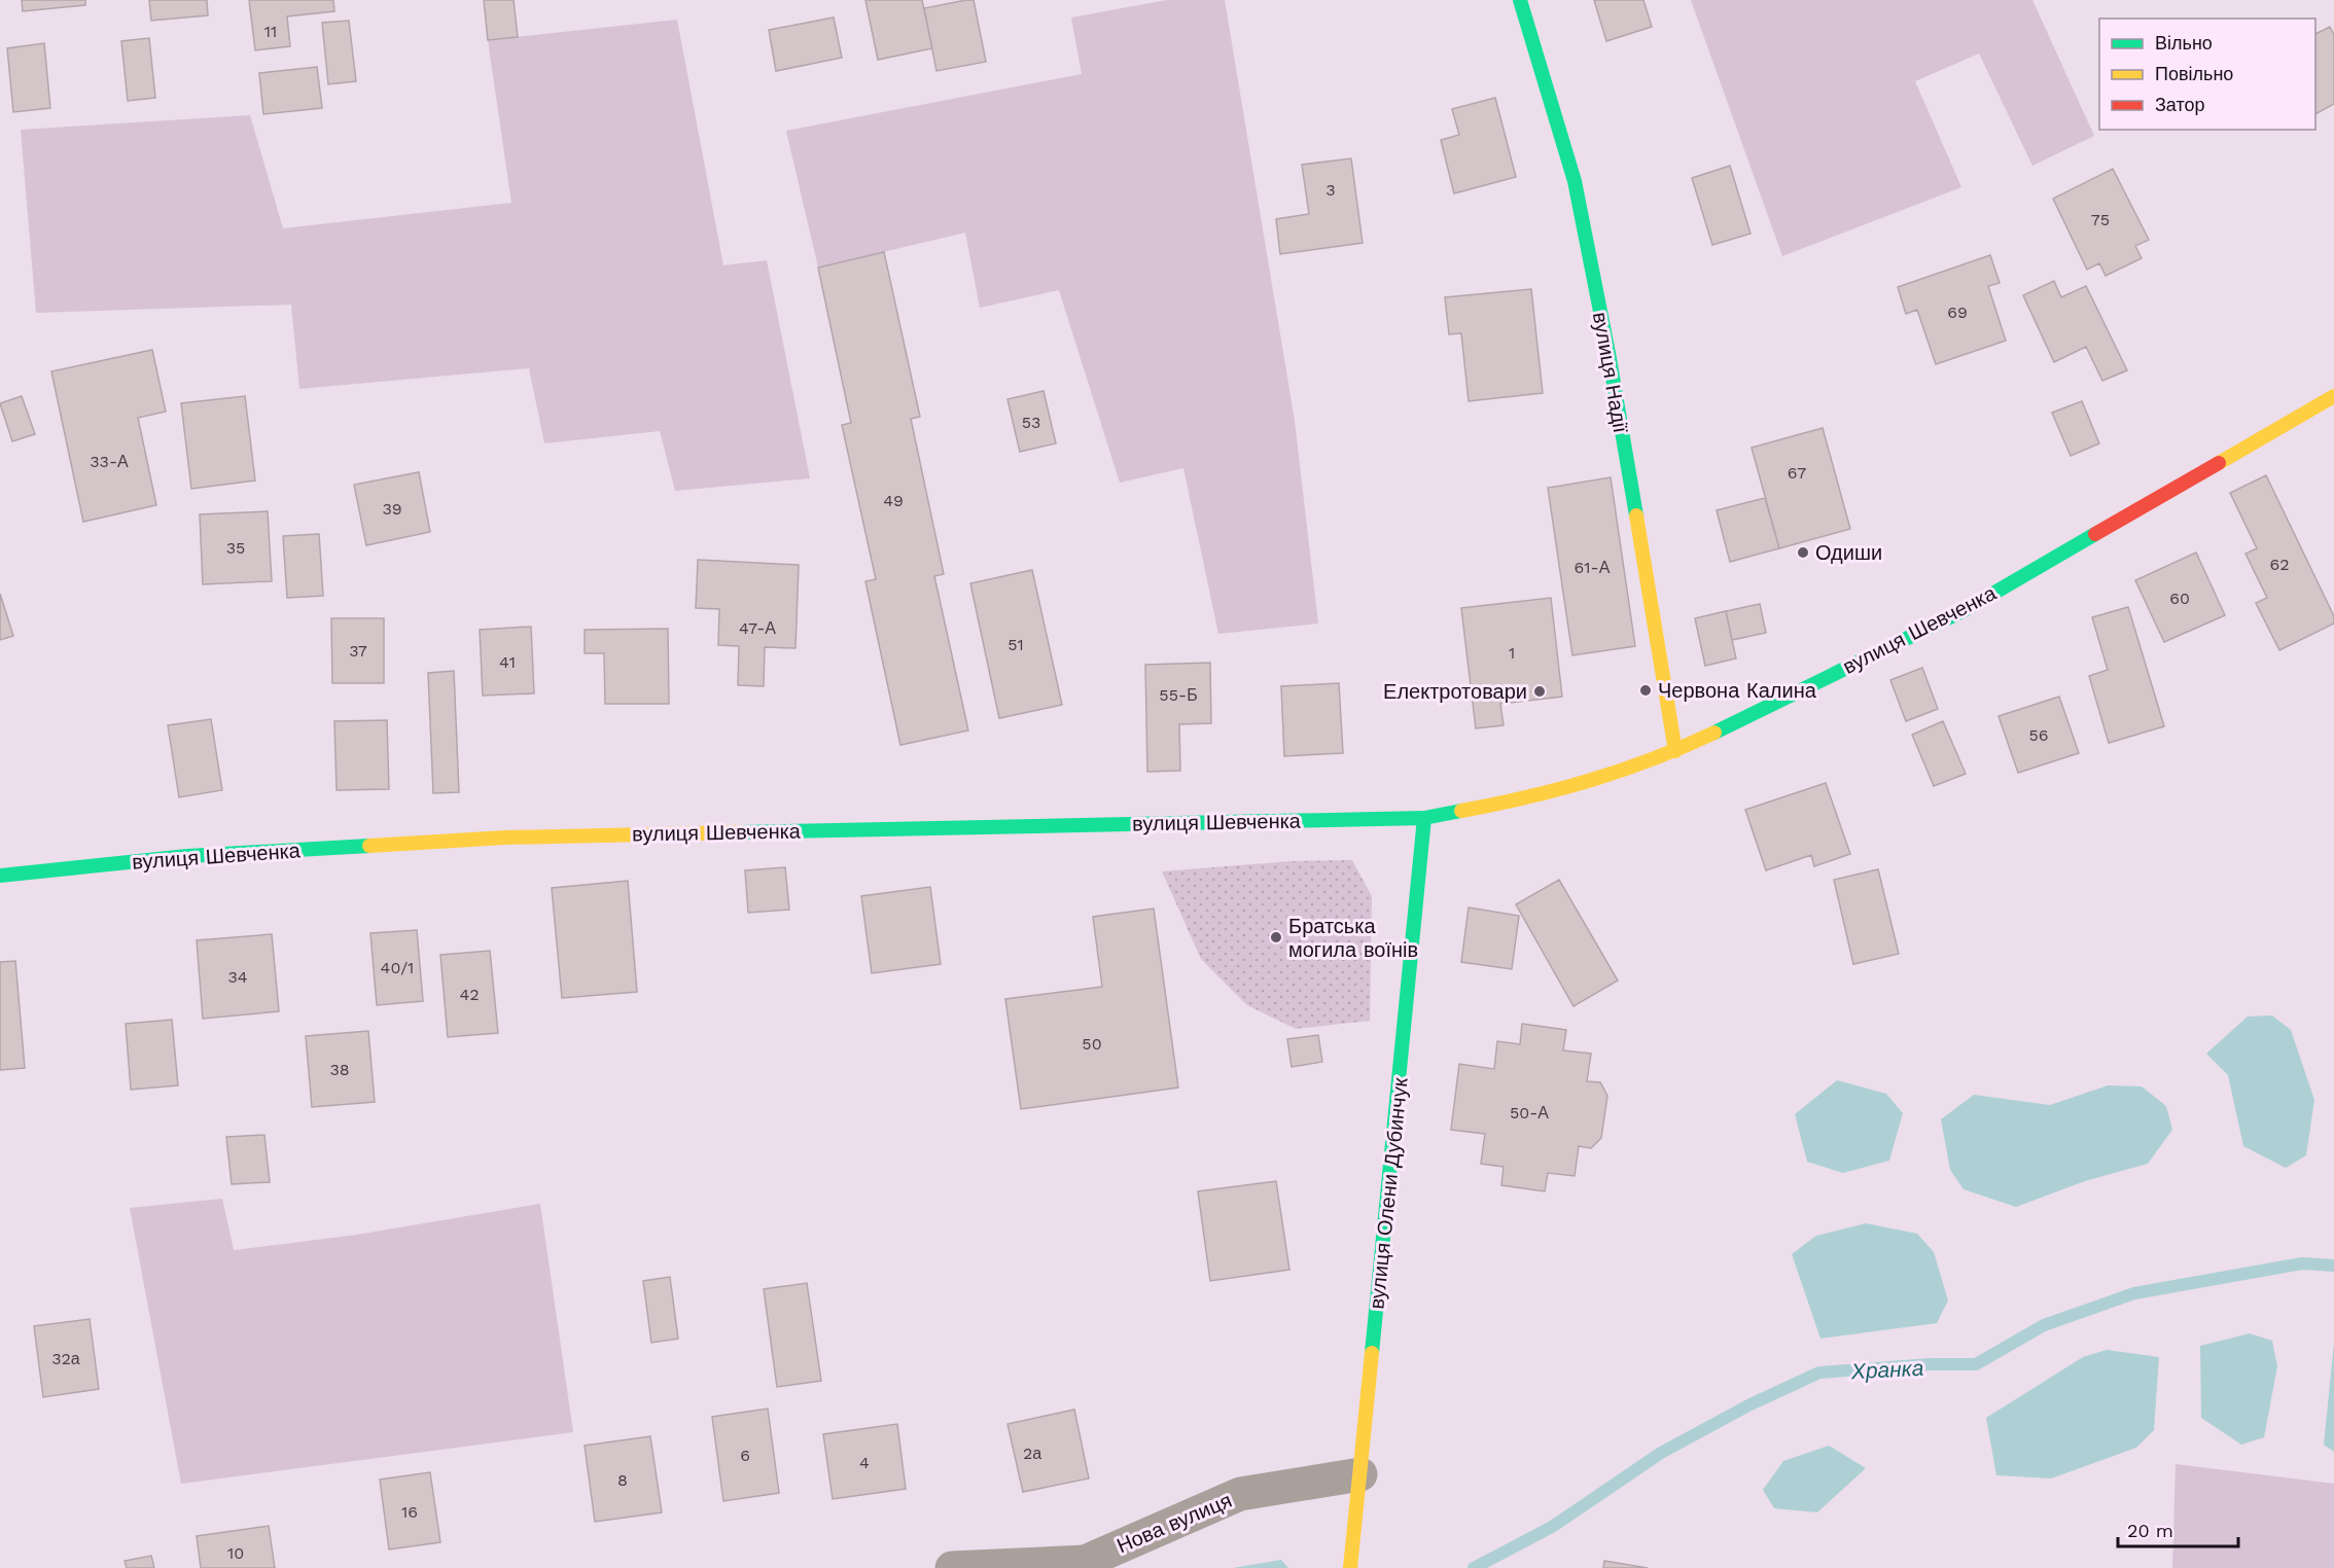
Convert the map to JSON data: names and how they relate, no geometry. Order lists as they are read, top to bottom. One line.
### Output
{"streets":{"main road":["вулиця Надії","вулиця Шевченка","вулиця Олени Дубинчук"],"street":["Нова вулиця"]},"crossings":[["вулиця Надії","вулиця Шевченка"],["вулиця Шевченка","вулиця Олени Дубинчук"],["вулиця Олени Дубинчук","Нова вулиця"]],"water":["Хранка"],"places":["Одиши","Червона Калина","Електротовари","Братська могила воїнів"],"house_numbers":["11","3","75","69","53","33-А","67","49","39","35","62","61-А","60","47-А","51","37","1","41","55-Б","56","40/1","34","42","50","38","50-А","32а","2а","6","4","8","16","10"],"legend":["Вільно","Повільно","Затор"],"scale_bar":"20 m"}
